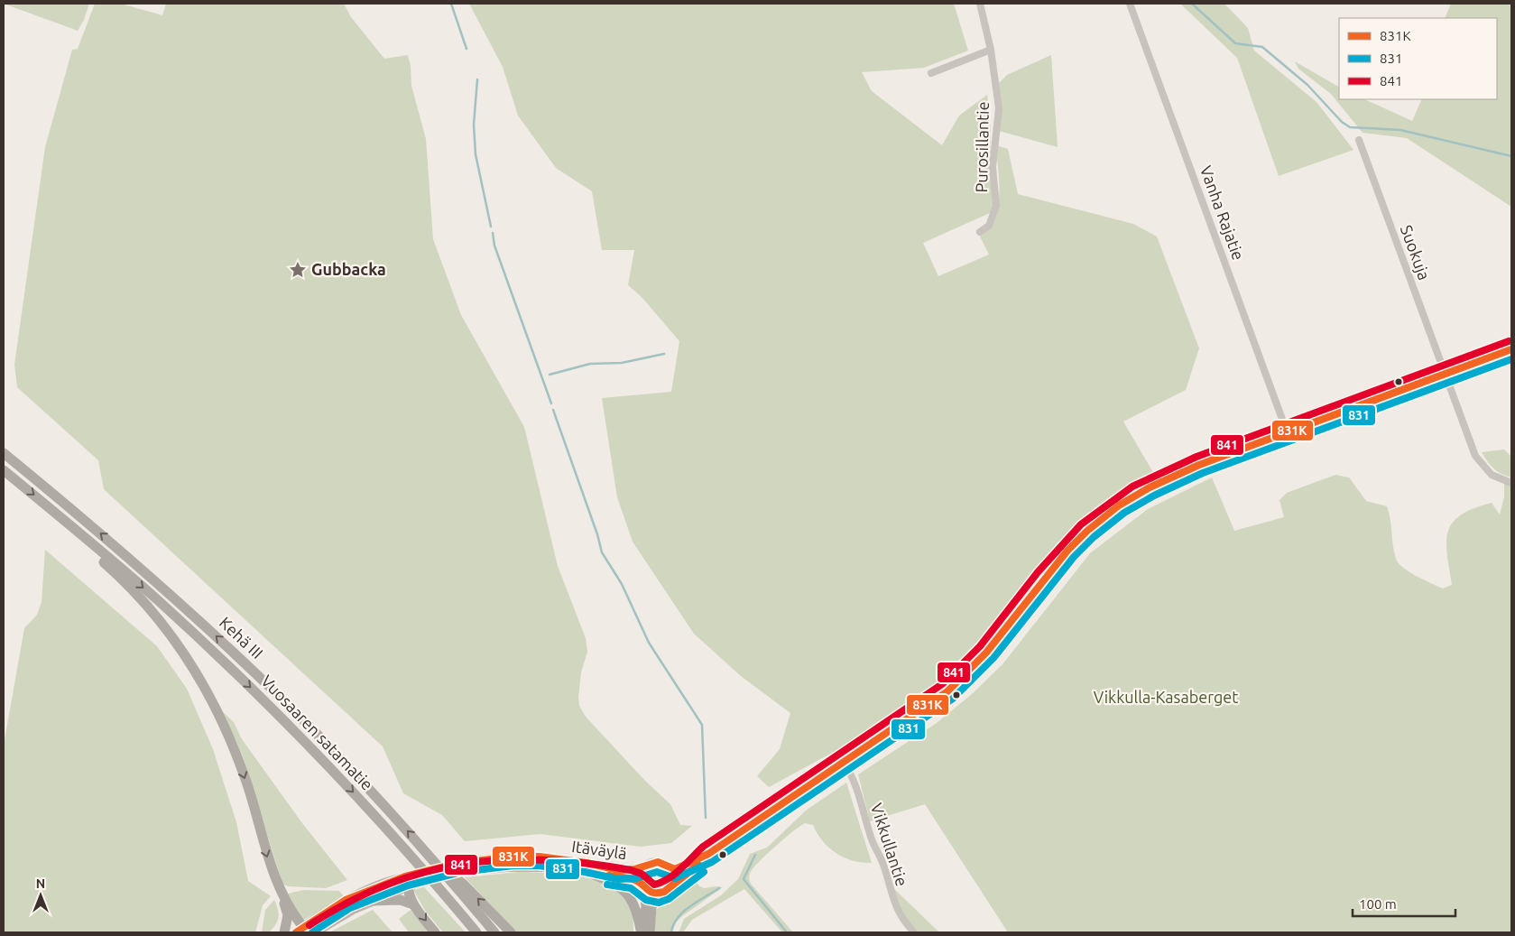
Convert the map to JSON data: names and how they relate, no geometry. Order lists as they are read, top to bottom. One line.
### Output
{"streets":{"highway":["Kehä III","Vuosaaren satamatie"],"main road":["Itäväylä"],"street":["Purosillantie","Vanha Rajatie","Suokuja","Vikkullantie"]},"parks":["Vikkulla-Kasaberget"],"places":{"place":["Gubbacka"]},"lines":["transit line 841","transit line 831K","transit line 831"],"legend":["831K","831","841"],"scale_bar":"100 m","north":"top"}
